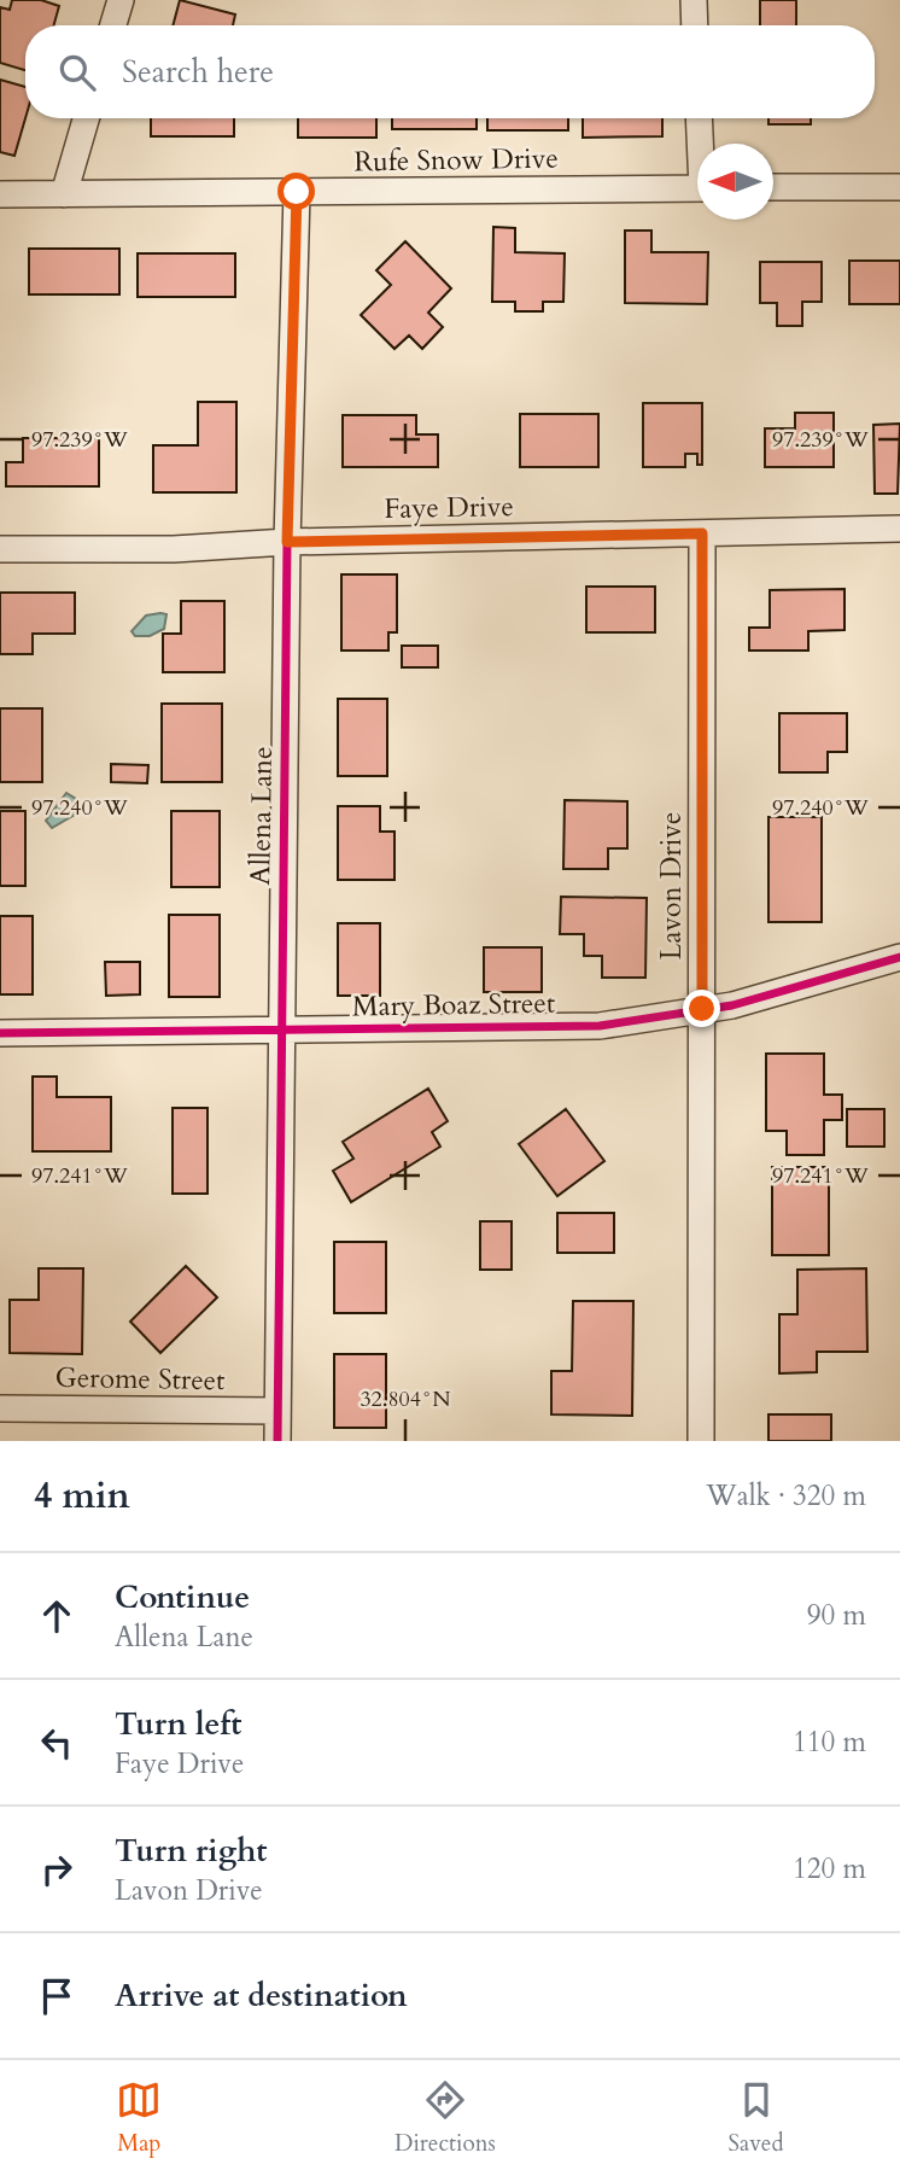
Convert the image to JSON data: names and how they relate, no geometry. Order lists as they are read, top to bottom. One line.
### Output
{"streets":{"street":["Rufe Snow Drive","Faye Drive","Allena Lane","Lavon Drive","Mary Boaz Street","Gerome Street"]},"crossings":[["Rufe Snow Drive","Allena Lane"],["Faye Drive","Allena Lane"],["Faye Drive","Lavon Drive"],["Allena Lane","Mary Boaz Street"],["Allena Lane","Gerome Street"],["Lavon Drive","Mary Boaz Street"]],"north":"left","page":{"search":"Search here","heading":["4 min","Walk · 320 m"],"list":[["Continue","Allena Lane","90 m"],["Turn left","Faye Drive","110 m"],["Turn right","Lavon Drive","120 m"],"Arrive at destination"],"nav":["Map","Directions","Saved"]},"coordinates":["97.239°W","97.240°W","97.241°W","32.804°N"]}
